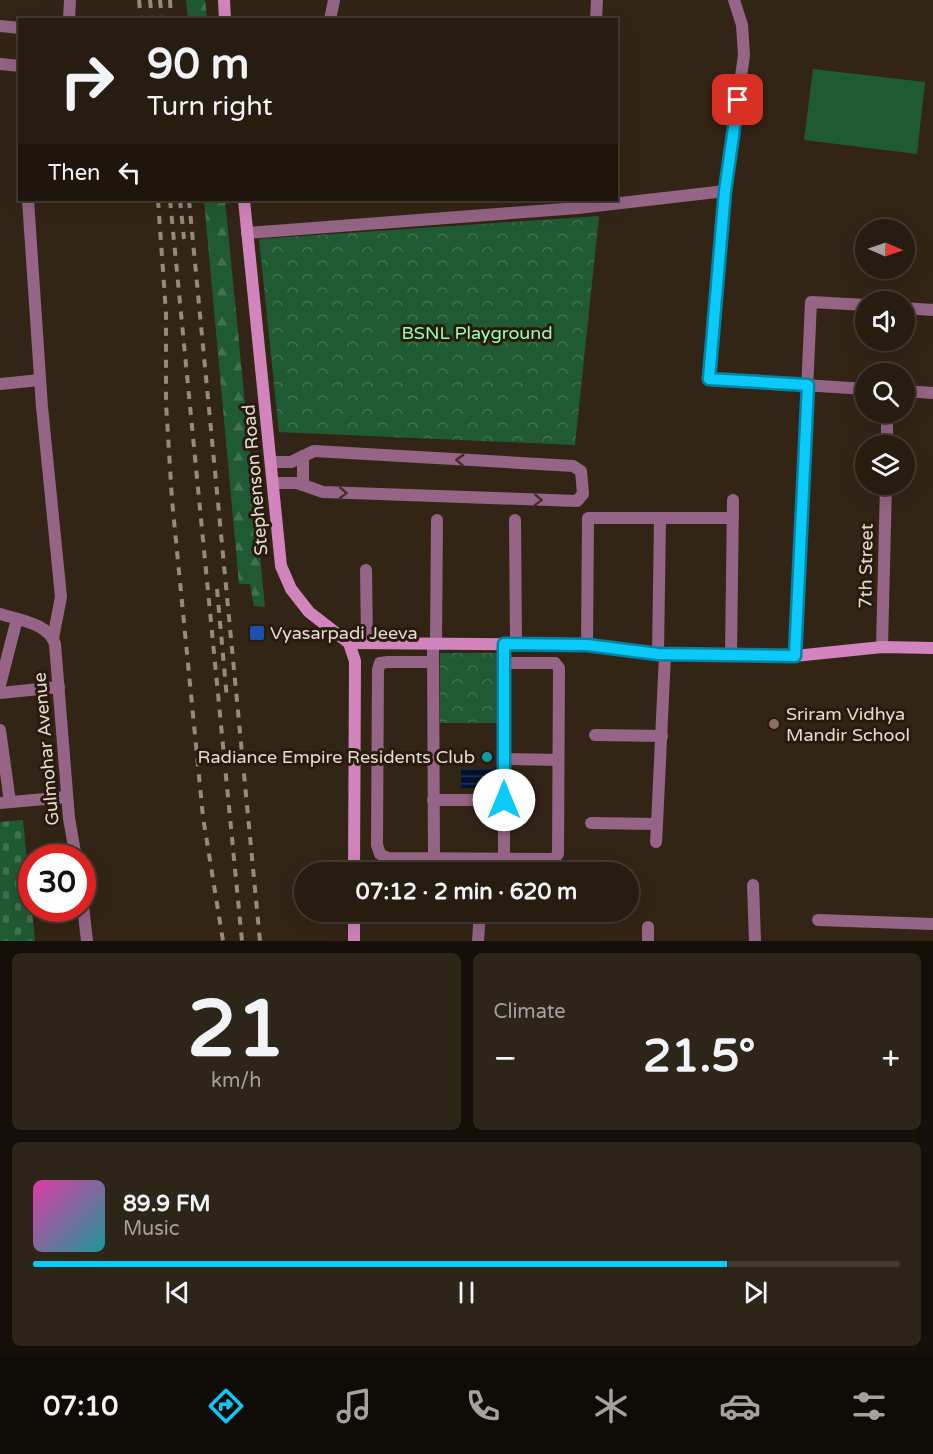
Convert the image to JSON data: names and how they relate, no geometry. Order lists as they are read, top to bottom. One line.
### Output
{"streets":{"main road":["Stephenson Road"],"street":["7th Street","Gulmohar Avenue"]},"parks":["BSNL Playground"],"places":{"transit":["Vyasarpadi Jeeva"],"other":["Sriram Vidhya Mandir School","Radiance Empire Residents Club"]},"north":"right","page":{"turn":["90 m","Turn right"],"then":"Then","limit":"30","trip":"07:12 · 2 min · 620 m","tile":[["21","km/h"],"Climate"],"heat":["−","21.5°","+"],"song":["89.9 FM","Music"],"tabs":"07:10"}}
